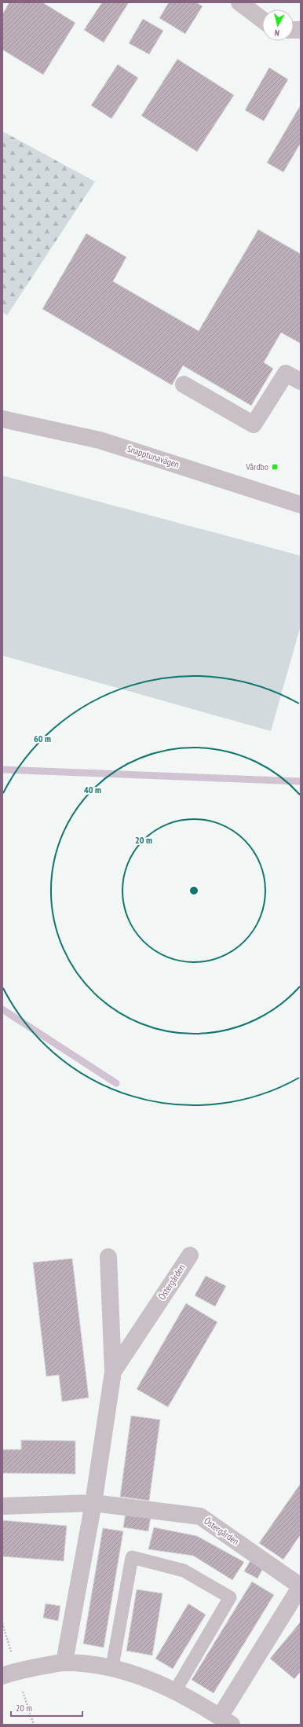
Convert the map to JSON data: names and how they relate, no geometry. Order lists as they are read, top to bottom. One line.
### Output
{"streets":{"street":["Snapptunavägen","Östergården"]},"places":{"transit":["Vårdbo"]},"scale_bar":"20 m","north":"bottom","rings":["60 m","40 m","20 m"]}
